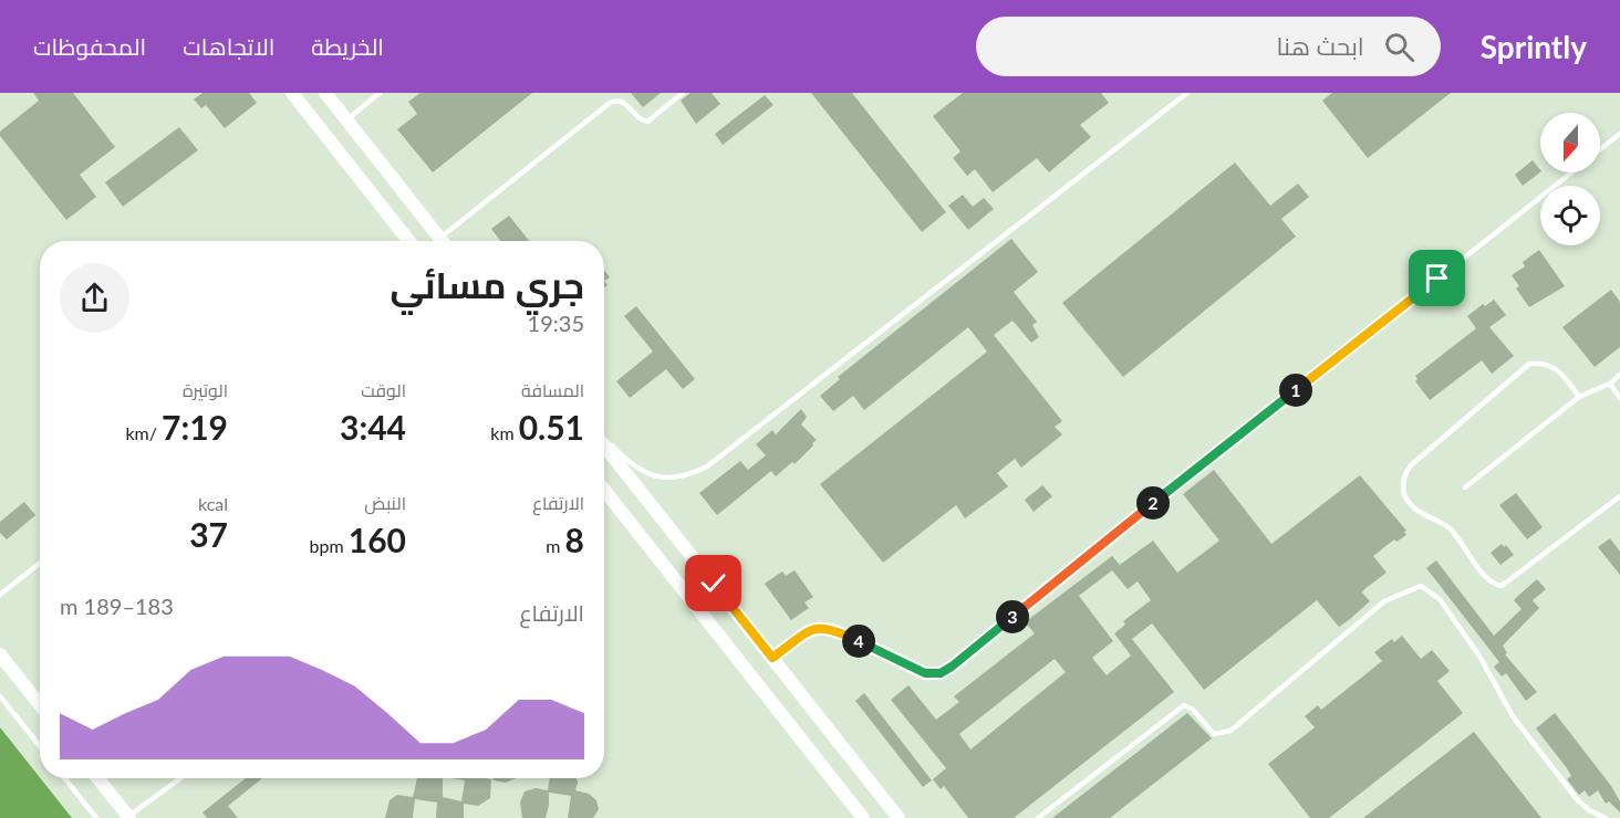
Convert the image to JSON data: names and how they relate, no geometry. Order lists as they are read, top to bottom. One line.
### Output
{"north":"bottom","page":{"header":"Sprintly","search":"ابحث هنا","nav":["الخريطة","الاتجاهات","المحفوظات"],"heading":["جري مسائي","19:35"],"stats":[["المسافة","0.51 km"],["الوقت","3:44"],["الوتيرة","7:19 /km"],["الارتفاع","8 m"],["النبض","160 bpm"],["kcal","37"]],"pins":["1","2","3","4"],"chart":["الارتفاع","183–189 m"]}}
